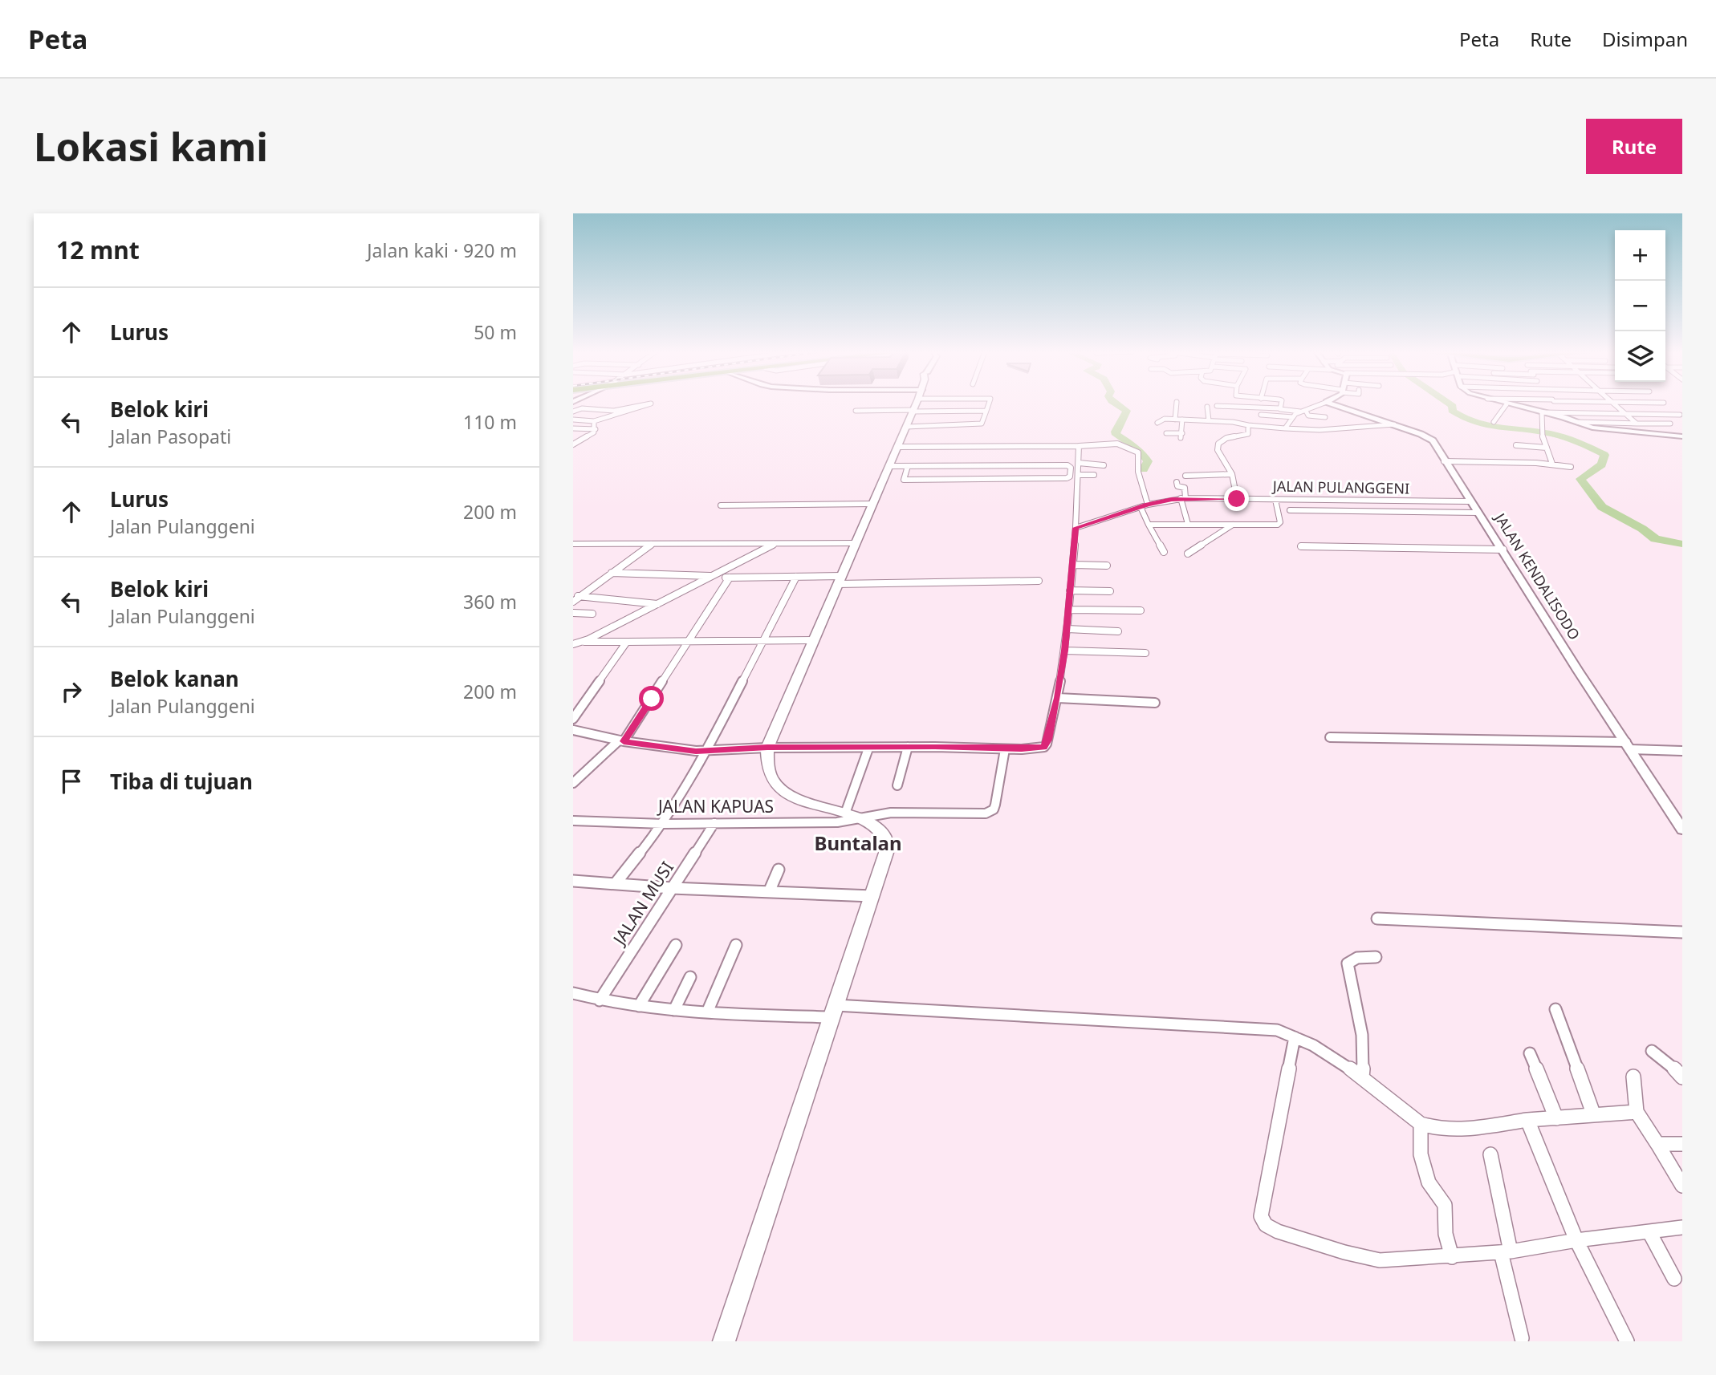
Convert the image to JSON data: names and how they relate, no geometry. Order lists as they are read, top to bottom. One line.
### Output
{"streets":{"street":["JALAN PULANGGENI","JALAN KENDALISODO","JALAN KAPUAS","JALAN MUSI"]},"crossings":[["JALAN PULANGGENI","JALAN KENDALISODO"],["JALAN KAPUAS","JALAN MUSI"]],"districts":["Buntalan"],"page":{"header":"Peta","nav":["Peta","Rute","Disimpan"],"buttons":"Rute","title":"Lokasi kami","heading":["12 mnt","Jalan kaki · 920 m"],"map_buttons":["+","−"],"list":[["Lurus","50 m"],["Belok kiri","Jalan Pasopati","110 m"],["Lurus","Jalan Pulanggeni","200 m"],["Belok kiri","Jalan Pulanggeni","360 m"],["Belok kanan","Jalan Pulanggeni","200 m"],"Tiba di tujuan"]}}
